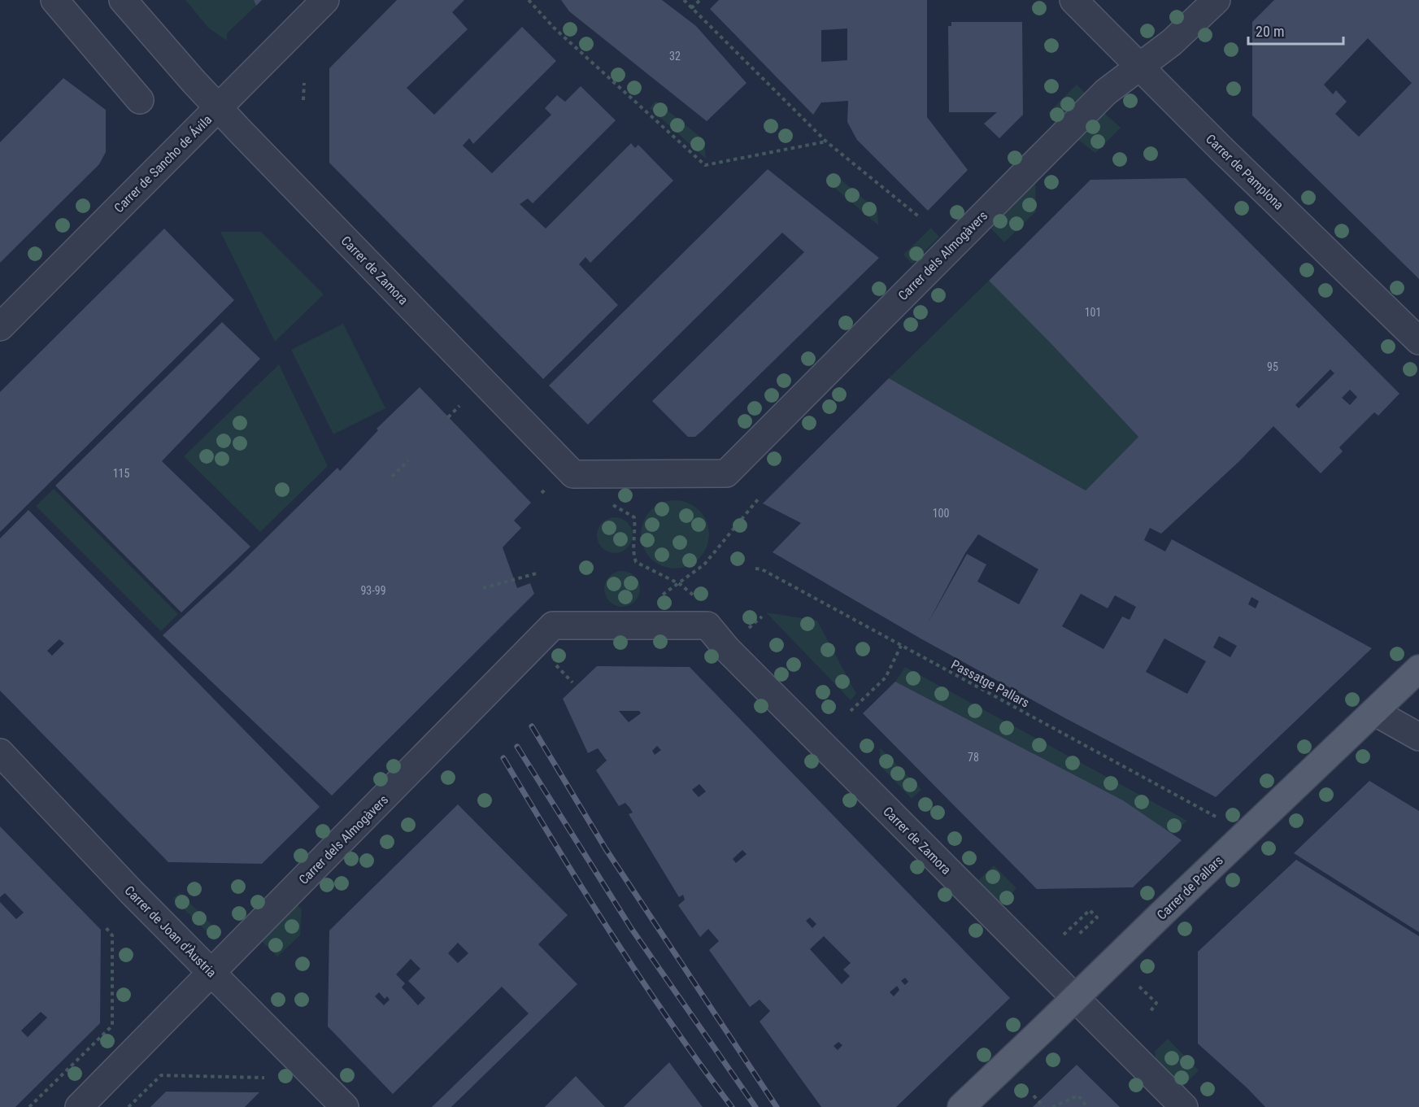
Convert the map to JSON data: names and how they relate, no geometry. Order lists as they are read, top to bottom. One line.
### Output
{"streets":{"main road":["Carrer de Pallars"],"street":["Carrer de Sancho de Ávila","Carrer de Pamplona","Carrer dels Almogàvers","Carrer de Zamora","Carrer de Joan d'Àustria"],"path":["Passatge Pallars"]},"crossings":[["Carrer de Sancho de Ávila","Carrer de Zamora"],["Carrer de Pamplona","Carrer dels Almogàvers"],["Carrer dels Almogàvers","Carrer de Zamora"],["Carrer dels Almogàvers","Carrer de Joan d'Àustria"]],"house_numbers":["32","101","95","115","100","93-99","78"],"scale_bar":"20 m"}
